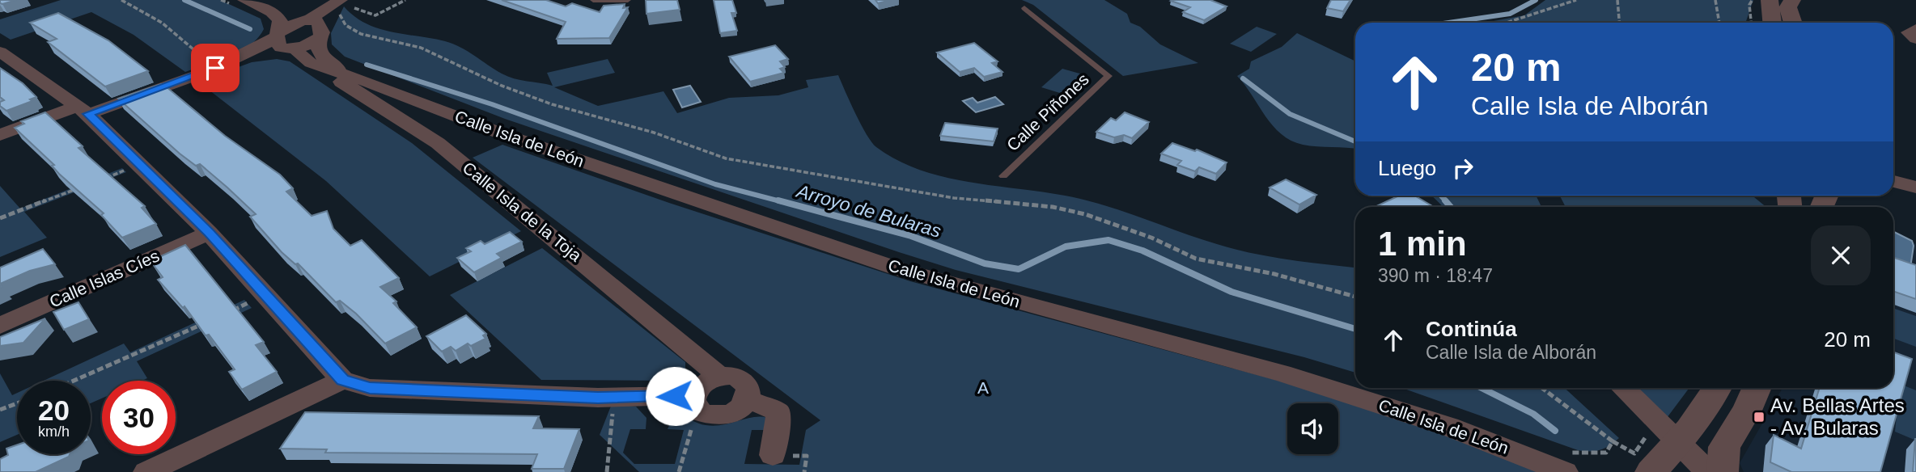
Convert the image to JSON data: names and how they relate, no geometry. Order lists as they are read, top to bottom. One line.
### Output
{"streets":{"street":["Calle Isla de León","Calle Isla de la Toja","Calle Islas Cíes"],"lane":["Calle Piñones"]},"crossings":[["Calle Isla de León","Calle Isla de la Toja"]],"water":["Arroyo de Bularas"],"parks":["A"],"places":{"transit":["Av. Bellas Artes - Av. Bularas"]},"page":{"turn":["20 m","Calle Isla de Alborán"],"then":"Luego","heading":["1 min","390 m · 18:47"],"list":[{"name":"Continúa","note":"Calle Isla de Alborán","value":"20 m"}],"speed":"20 km/h","limit":"30"}}
